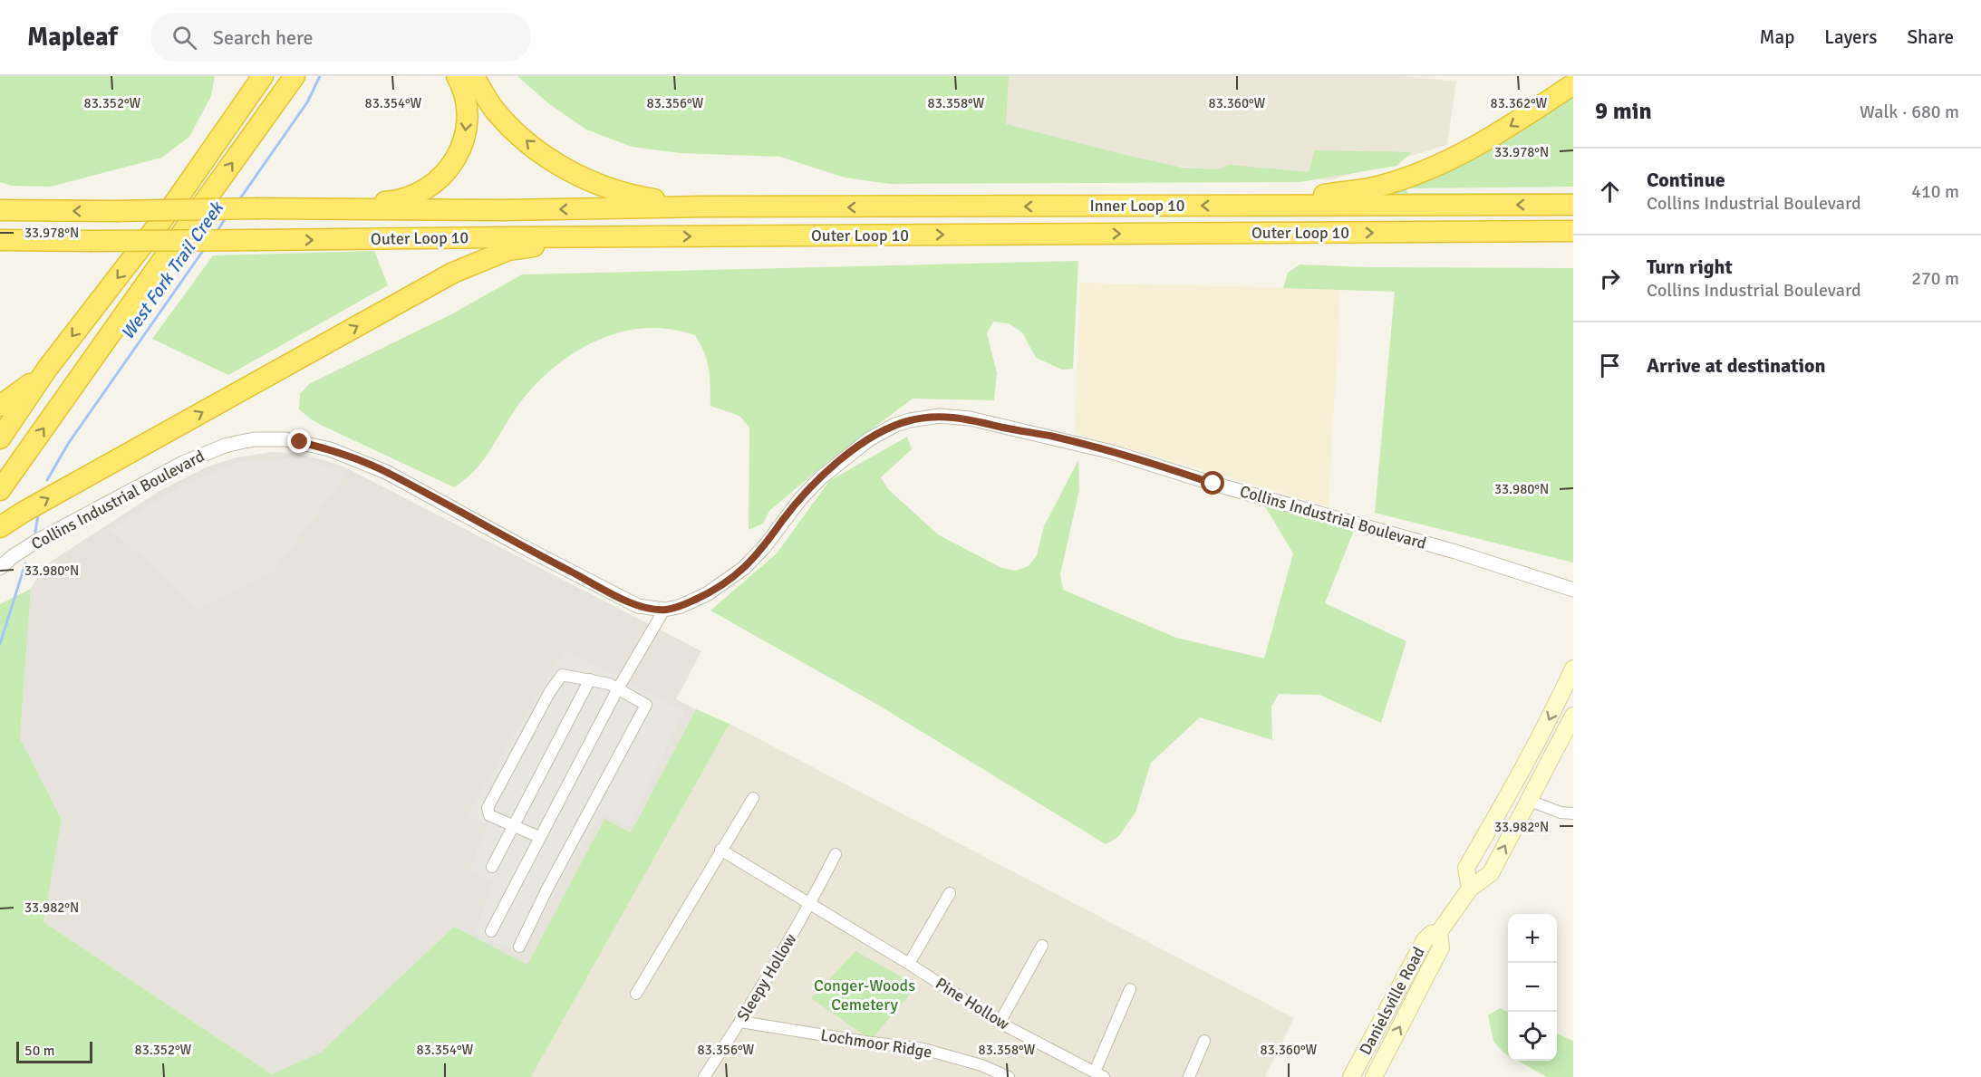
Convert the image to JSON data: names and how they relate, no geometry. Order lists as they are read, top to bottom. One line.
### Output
{"streets":{"highway":["Inner Loop 10","Outer Loop 10"],"main road":["Danielsville Road"],"street":["Collins Industrial Boulevard","Sleepy Hollow","Pine Hollow","Lochmoor Ridge"]},"crossings":[["Sleepy Hollow","Pine Hollow"],["Sleepy Hollow","Lochmoor Ridge"]],"water":["West Fork Trail Creek"],"parks":["Conger-Woods Cemetery"],"scale_bar":"50 m","page":{"header":"Mapleaf","search":"Search here","nav":["Map","Layers","Share"],"heading":["9 min","Walk · 680 m"],"list":[["Continue","Collins Industrial Boulevard","410 m"],["Turn right","Collins Industrial Boulevard","270 m"],"Arrive at destination"],"map_buttons":["+","−"],"scale":"50 m"},"coordinates":["83.352°W","83.354°W","83.356°W","83.358°W","83.360°W","83.362°W","33.978°N","33.980°N","33.982°N"]}
